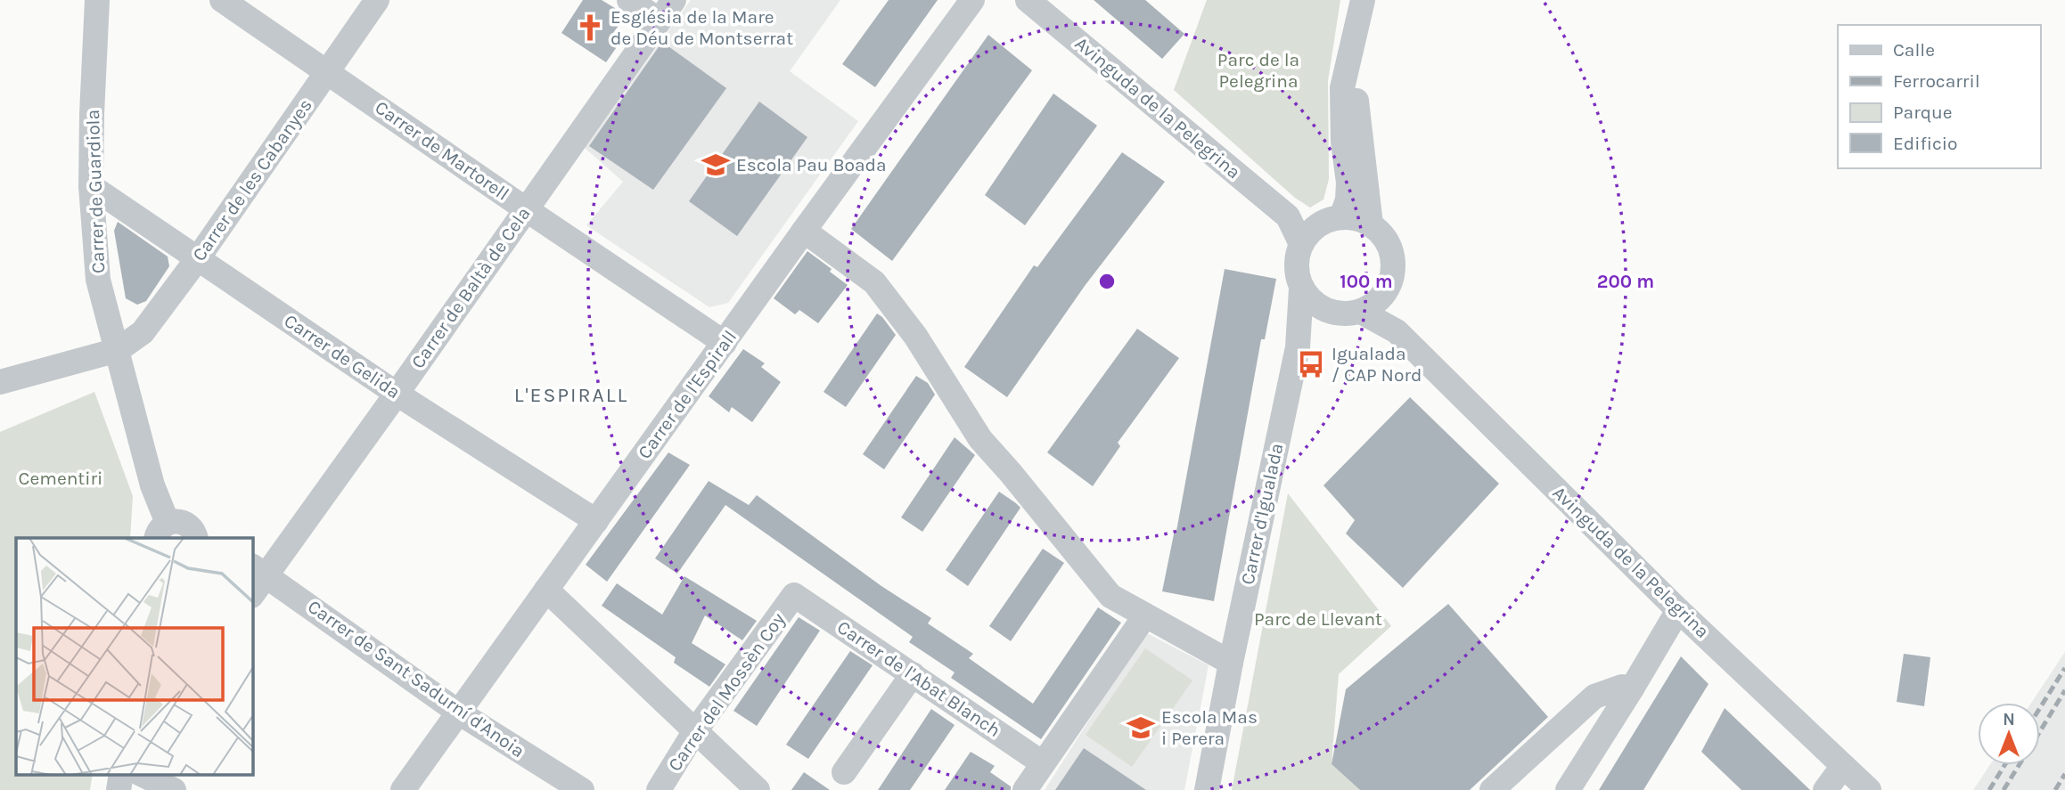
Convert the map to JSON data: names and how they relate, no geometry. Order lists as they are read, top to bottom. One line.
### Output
{"streets":{"street":["Avinguda de la Pelegrina","Carrer de Martorell","Carrer de les Cabanyes","Carrer de Guardiola","Carrer de Baltà de Cela","Carrer de Gelida","Carrer de l'Espirall","Carrer d'Igualada","Carrer de Sant Sadurní d'Anoia","Carrer de l'Abat Blanch","Carrer del Mossèn Coy"]},"crossings":[["Avinguda de la Pelegrina","Carrer d'Igualada"],["Carrer de Martorell","Carrer de les Cabanyes"],["Carrer de Martorell","Carrer de Baltà de Cela"],["Carrer de Martorell","Carrer de l'Espirall"],["Carrer de les Cabanyes","Carrer de Guardiola"],["Carrer de les Cabanyes","Carrer de Gelida"],["Carrer de Guardiola","Carrer de Gelida"],["Carrer de Baltà de Cela","Carrer de Gelida"],["Carrer de Baltà de Cela","Carrer de Sant Sadurní d'Anoia"],["Carrer de Gelida","Carrer de l'Espirall"],["Carrer de l'Espirall","Carrer de Sant Sadurní d'Anoia"],["Carrer de l'Abat Blanch","Carrer del Mossèn Coy"]],"districts":["L'ESPIRALL"],"parks":["Parc de la Pelegrina","Cementiri","Parc de Llevant"],"places":{"church":["Església de la Mare de Déu de Montserrat"],"school or university":["Escola Pau Boada","Escola Mas i Perera"],"bus stop":["Igualada / CAP Nord"]},"legend":["Calle","Ferrocarril","Parque","Edificio"],"north":"top","rings":["100 m","200 m"]}
